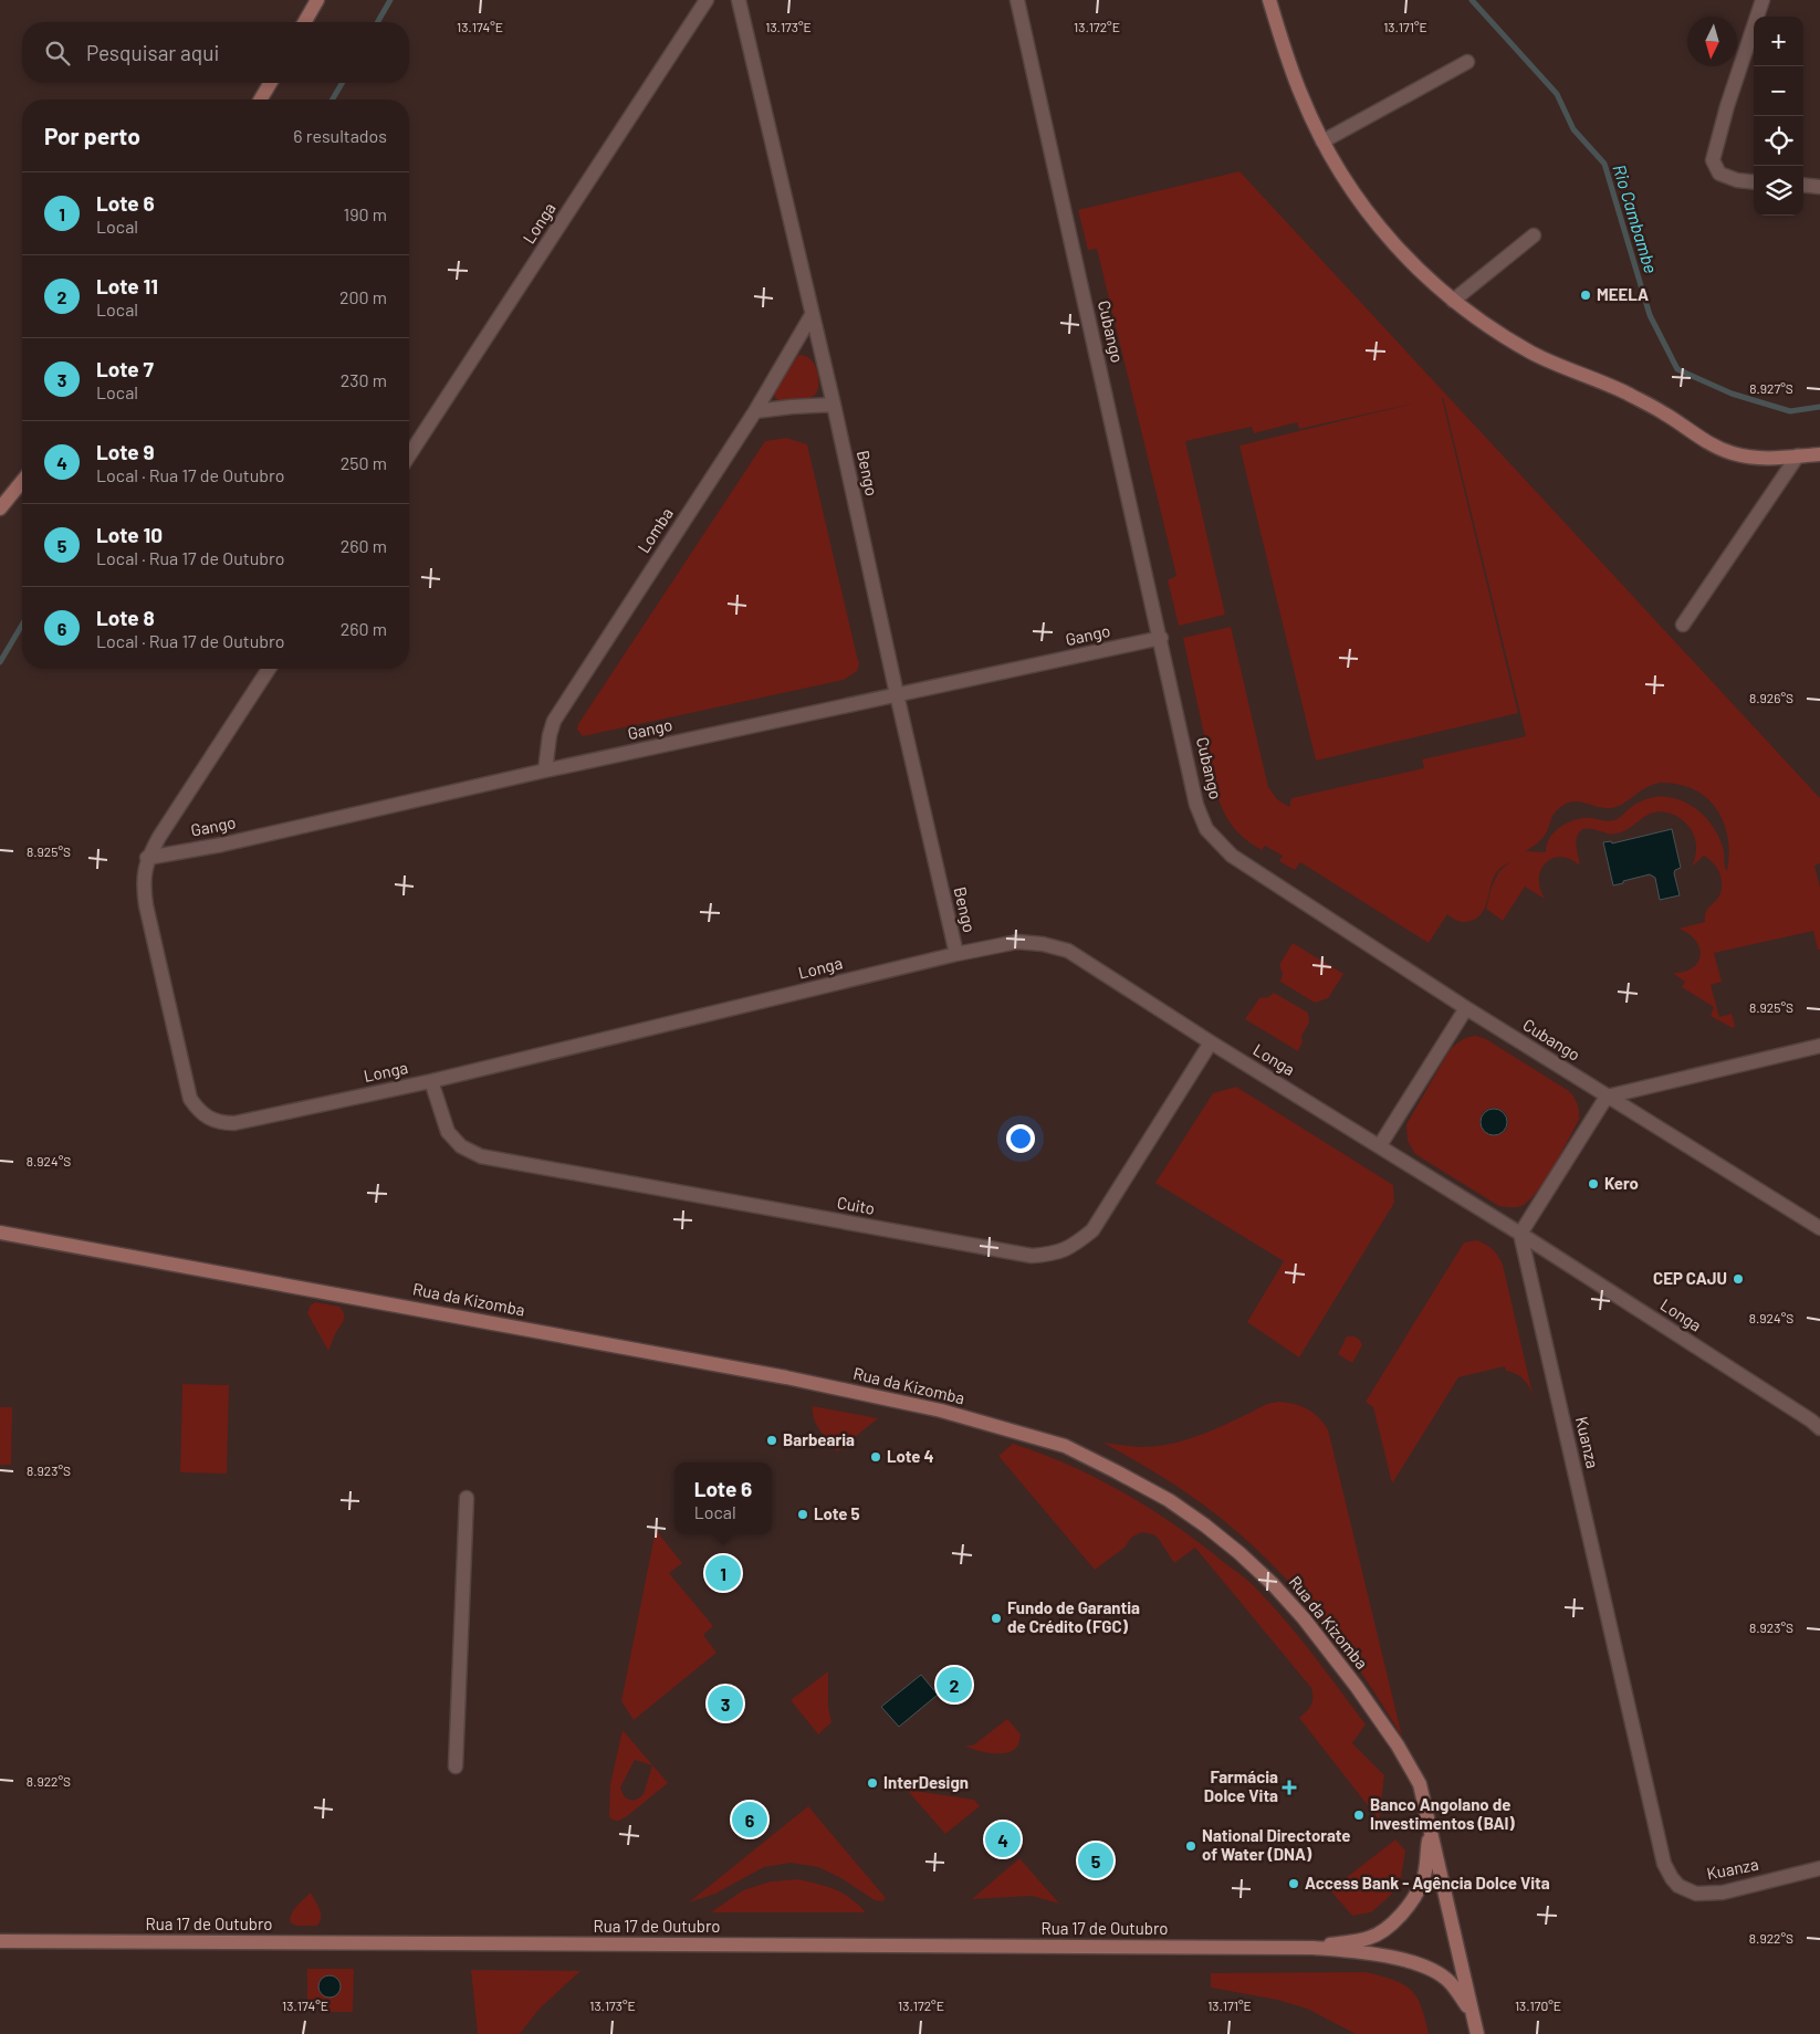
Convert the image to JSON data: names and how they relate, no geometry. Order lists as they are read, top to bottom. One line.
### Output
{"streets":{"main road":["Rua da Kizomba","Rua 17 de Outubro"],"street":["Longa","Cubango","Bengo","Lomba","Gango","Cuito","Kuanza"]},"crossings":[["Longa","Bengo"],["Longa","Gango"],["Longa","Cuito"],["Longa","Kuanza"],["Cubango","Gango"],["Bengo","Lomba"],["Bengo","Gango"],["Lomba","Gango"]],"water":["Rio Cambambe"],"places":{"other":["MEELA","Kero","CEP CAJU","Barbearia","Lote 4","Lote 5","Fundo de Garantia de Crédito (FGC)","InterDesign","Banco Angolano de Investimentos (BAI)","National Directorate of Water (DNA)","Access Bank - Agência Dolce Vita"],"health":["Farmácia Dolce Vita"]},"north":"bottom","page":{"map_buttons":["+","−"],"search":"Pesquisar aqui","heading":["Por perto","6 resultados"],"list":[{"mark":"1","name":"Lote 6","note":"Local","value":"190 m"},{"mark":"2","name":"Lote 11","note":"Local","value":"200 m"},{"mark":"3","name":"Lote 7","note":"Local","value":"230 m"},{"mark":"4","name":"Lote 9","note":"Local · Rua 17 de Outubro","value":"250 m"},{"mark":"5","name":"Lote 10","note":"Local · Rua 17 de Outubro","value":"260 m"},{"mark":"6","name":"Lote 8","note":"Local · Rua 17 de Outubro","value":"260 m"}],"popup":["Lote 6","Local"],"pins":["1","2","3","6","4","5"]},"coordinates":["13.174°E","13.173°E","13.172°E","13.171°E","8.927°S","8.926°S","8.925°S","8.924°S","8.923°S","8.922°S","13.170°E"]}
